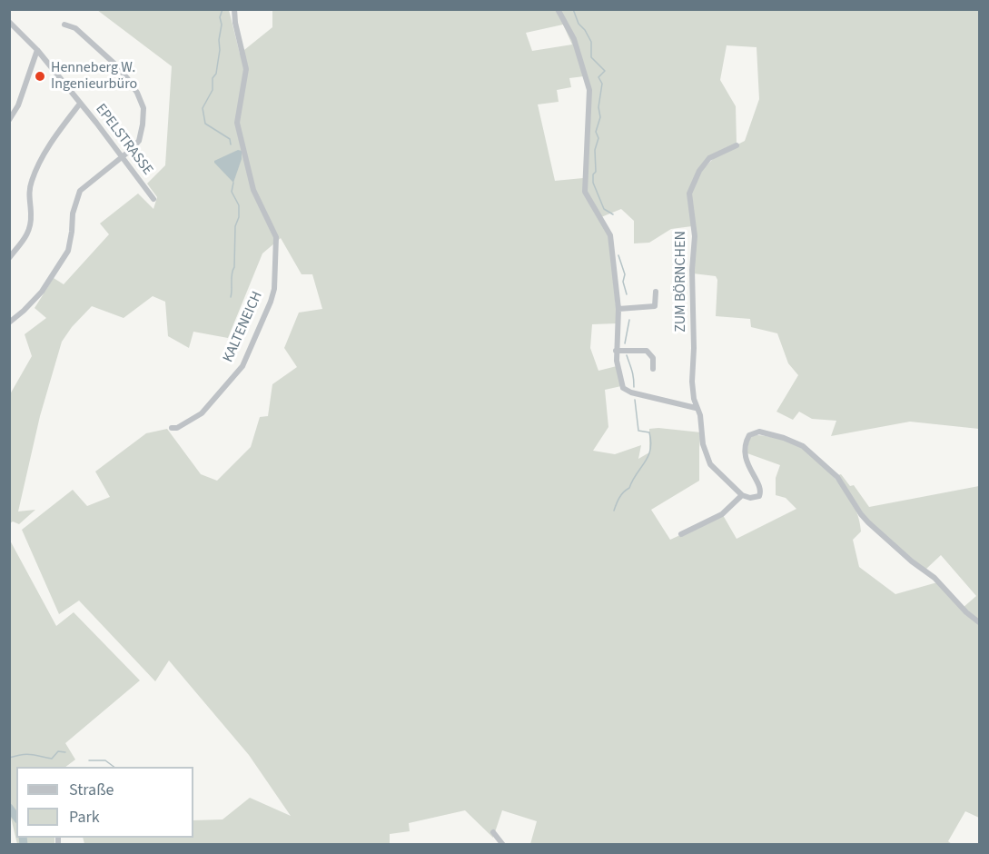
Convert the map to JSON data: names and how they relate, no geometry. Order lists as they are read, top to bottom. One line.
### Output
{"streets":{"street":["EPELSTRASSE","ZUM BÖRNCHEN","KALTENEICH"]},"places":["Henneberg W. Ingenieurbüro"],"legend":["Straße","Park"]}
